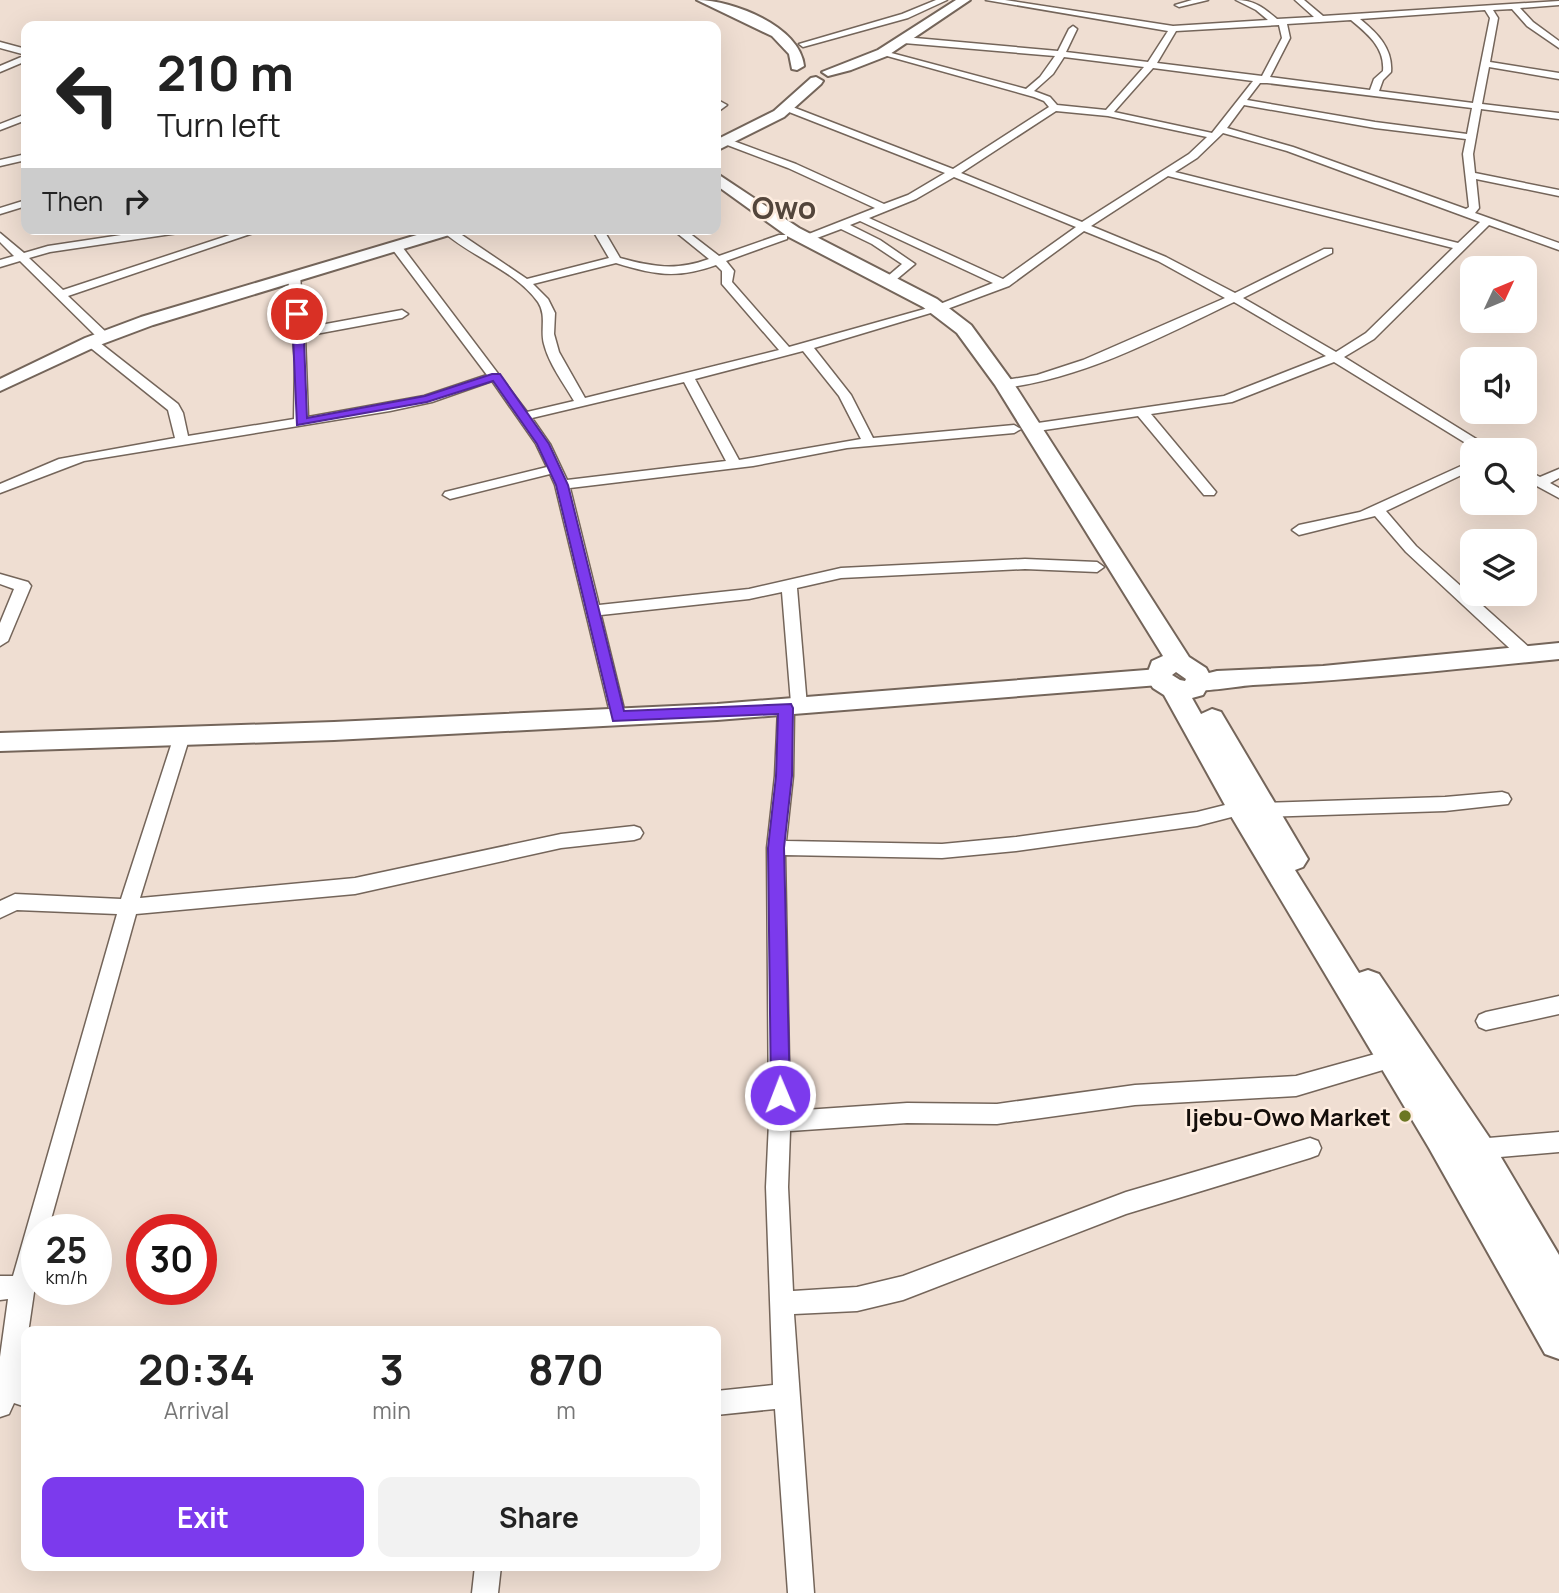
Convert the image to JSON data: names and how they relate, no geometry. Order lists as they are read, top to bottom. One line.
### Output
{"districts":["Owo"],"places":["Ijebu-Owo Market"],"north":"top right","page":{"turn":["210 m","Turn left"],"then":"Then","speed":"25 km/h","limit":"30","eta":["20:34","Arrival","3","min","870","m"],"buttons":["Exit","Share"]}}
